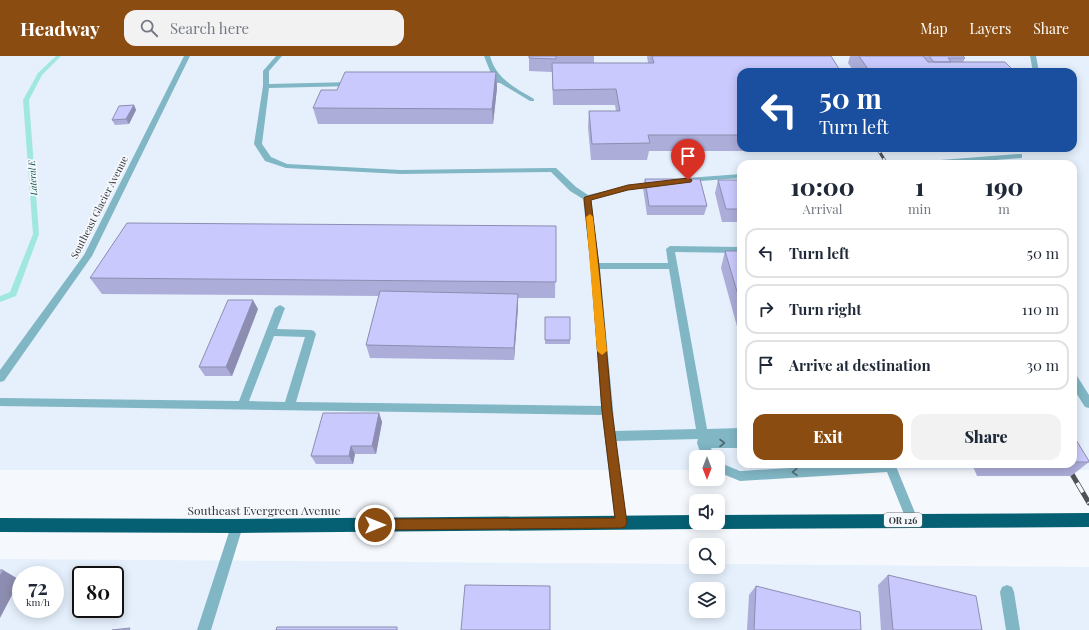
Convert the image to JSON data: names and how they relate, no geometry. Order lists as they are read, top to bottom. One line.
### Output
{"streets":{"highway":["Southeast Evergreen Avenue","OR 126"],"street":["Southeast Glacier Avenue"]},"water":["Lateral E"],"north":"bottom","page":{"header":"Headway","search":"Search here","nav":["Map","Layers","Share"],"turn":["50 m","Turn left"],"eta":["10:00","Arrival","1","min","190","m"],"list":[{"name":"Turn left","value":"50 m"},{"name":"Turn right","value":"110 m"},{"name":"Arrive at destination","value":"30 m"}],"buttons":["Exit","Share"],"speed":"72 km/h","limit":"80"}}
